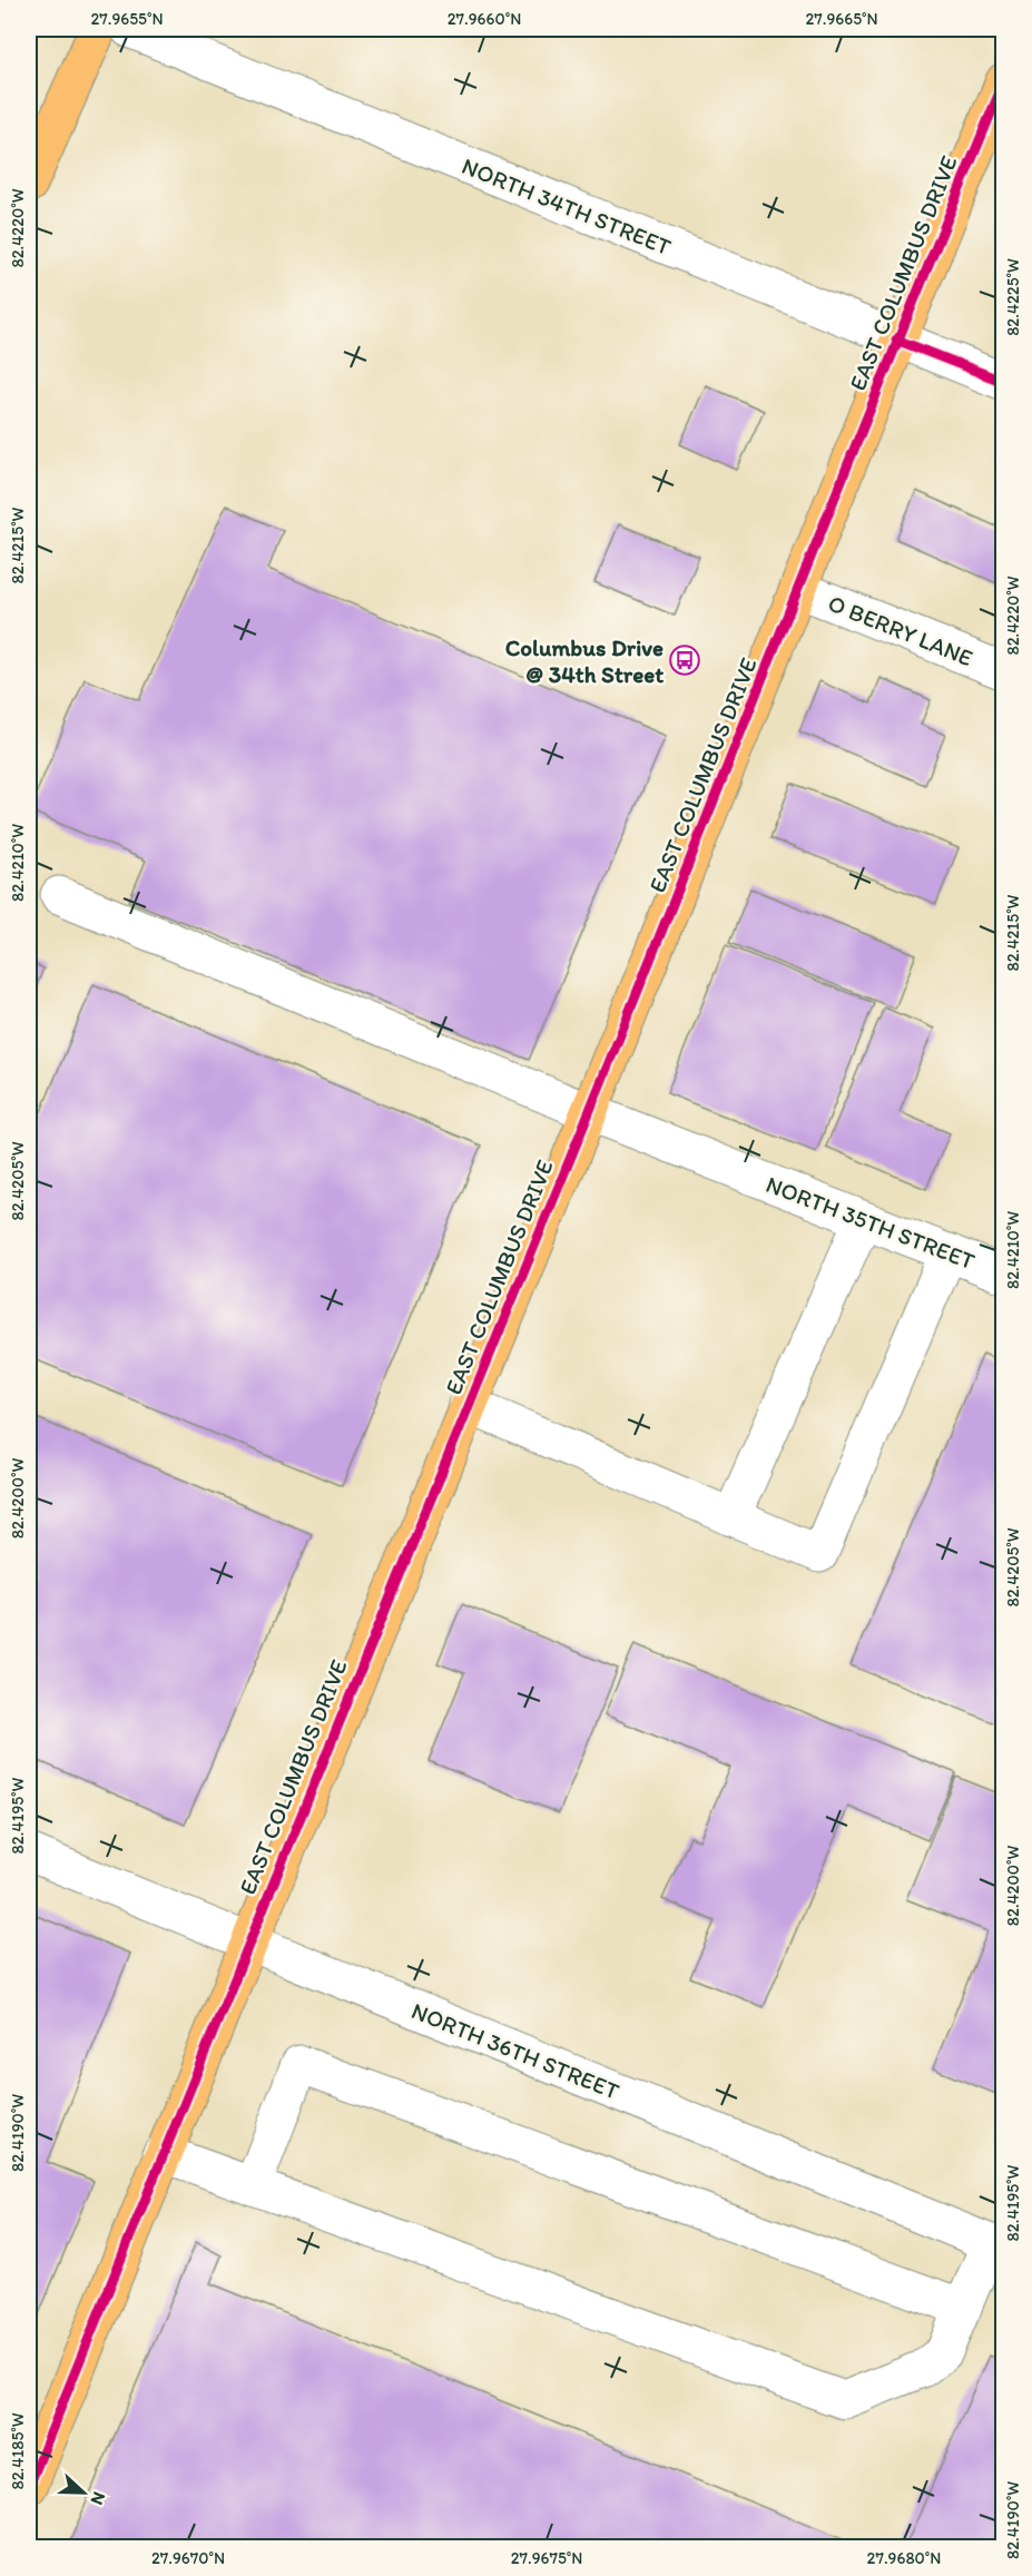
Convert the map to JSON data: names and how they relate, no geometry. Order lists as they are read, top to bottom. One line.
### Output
{"streets":{"main road":["EAST COLUMBUS DRIVE"],"street":["NORTH 34TH STREET","O BERRY LANE","NORTH 35TH STREET","NORTH 36TH STREET"]},"crossings":[["NORTH 34TH STREET","EAST COLUMBUS DRIVE"],["EAST COLUMBUS DRIVE","O BERRY LANE"],["EAST COLUMBUS DRIVE","NORTH 35TH STREET"],["EAST COLUMBUS DRIVE","NORTH 36TH STREET"]],"places":{"bus stop":["Columbus Drive @ 34th Street"]},"north":"right","coordinates":["27.9655°N","27.9660°N","27.9665°N","82.4220°W","82.4225°W","82.4215°W","82.4210°W","82.4205°W","82.4200°W","82.4195°W","82.4190°W","82.4185°W","27.9670°N","27.9675°N","27.9680°N"]}
